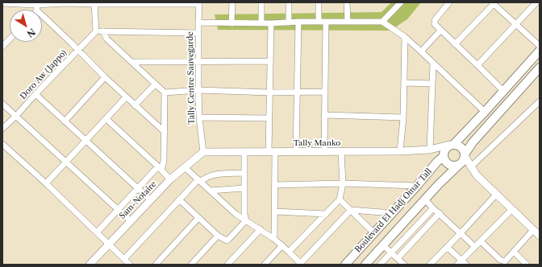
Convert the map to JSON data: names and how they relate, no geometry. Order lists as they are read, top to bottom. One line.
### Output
{"streets":{"main road":["Boulevard El Hadj Omar Tall"],"street":["Doro Aw (Jappo)","Tally Centre Sauvegarde","Tally Manko","Sam-Notaire"]},"crossings":[["Tally Centre Sauvegarde","Tally Manko"],["Tally Centre Sauvegarde","Sam-Notaire"],["Tally Manko","Sam-Notaire"],["Tally Manko","Boulevard El Hadj Omar Tall"]],"north":"bottom right"}
